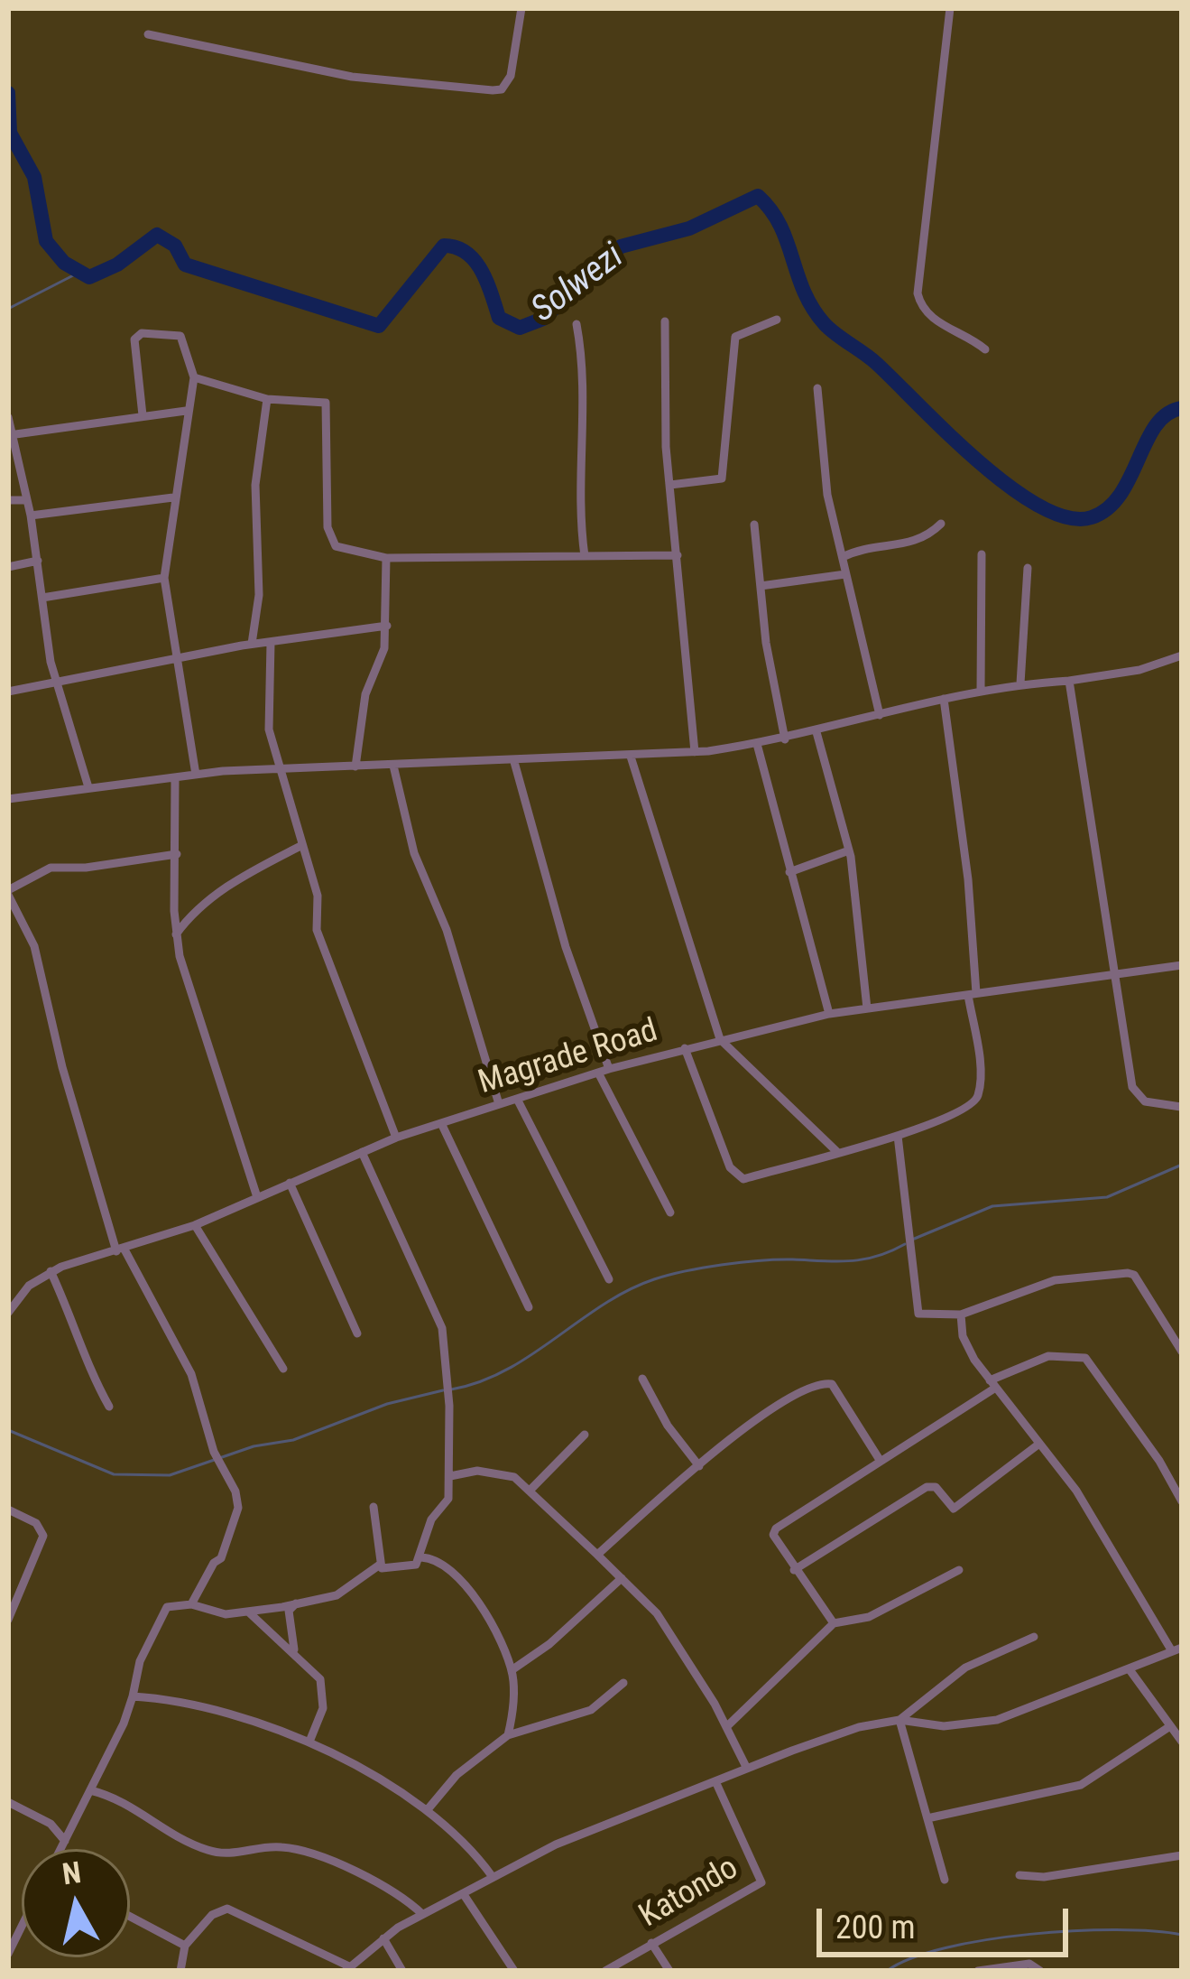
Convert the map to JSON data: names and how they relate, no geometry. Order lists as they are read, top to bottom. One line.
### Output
{"streets":{"street":["Magrade Road","Katondo"]},"water":["Solwezi"],"scale_bar":"200 m","north":"top"}
